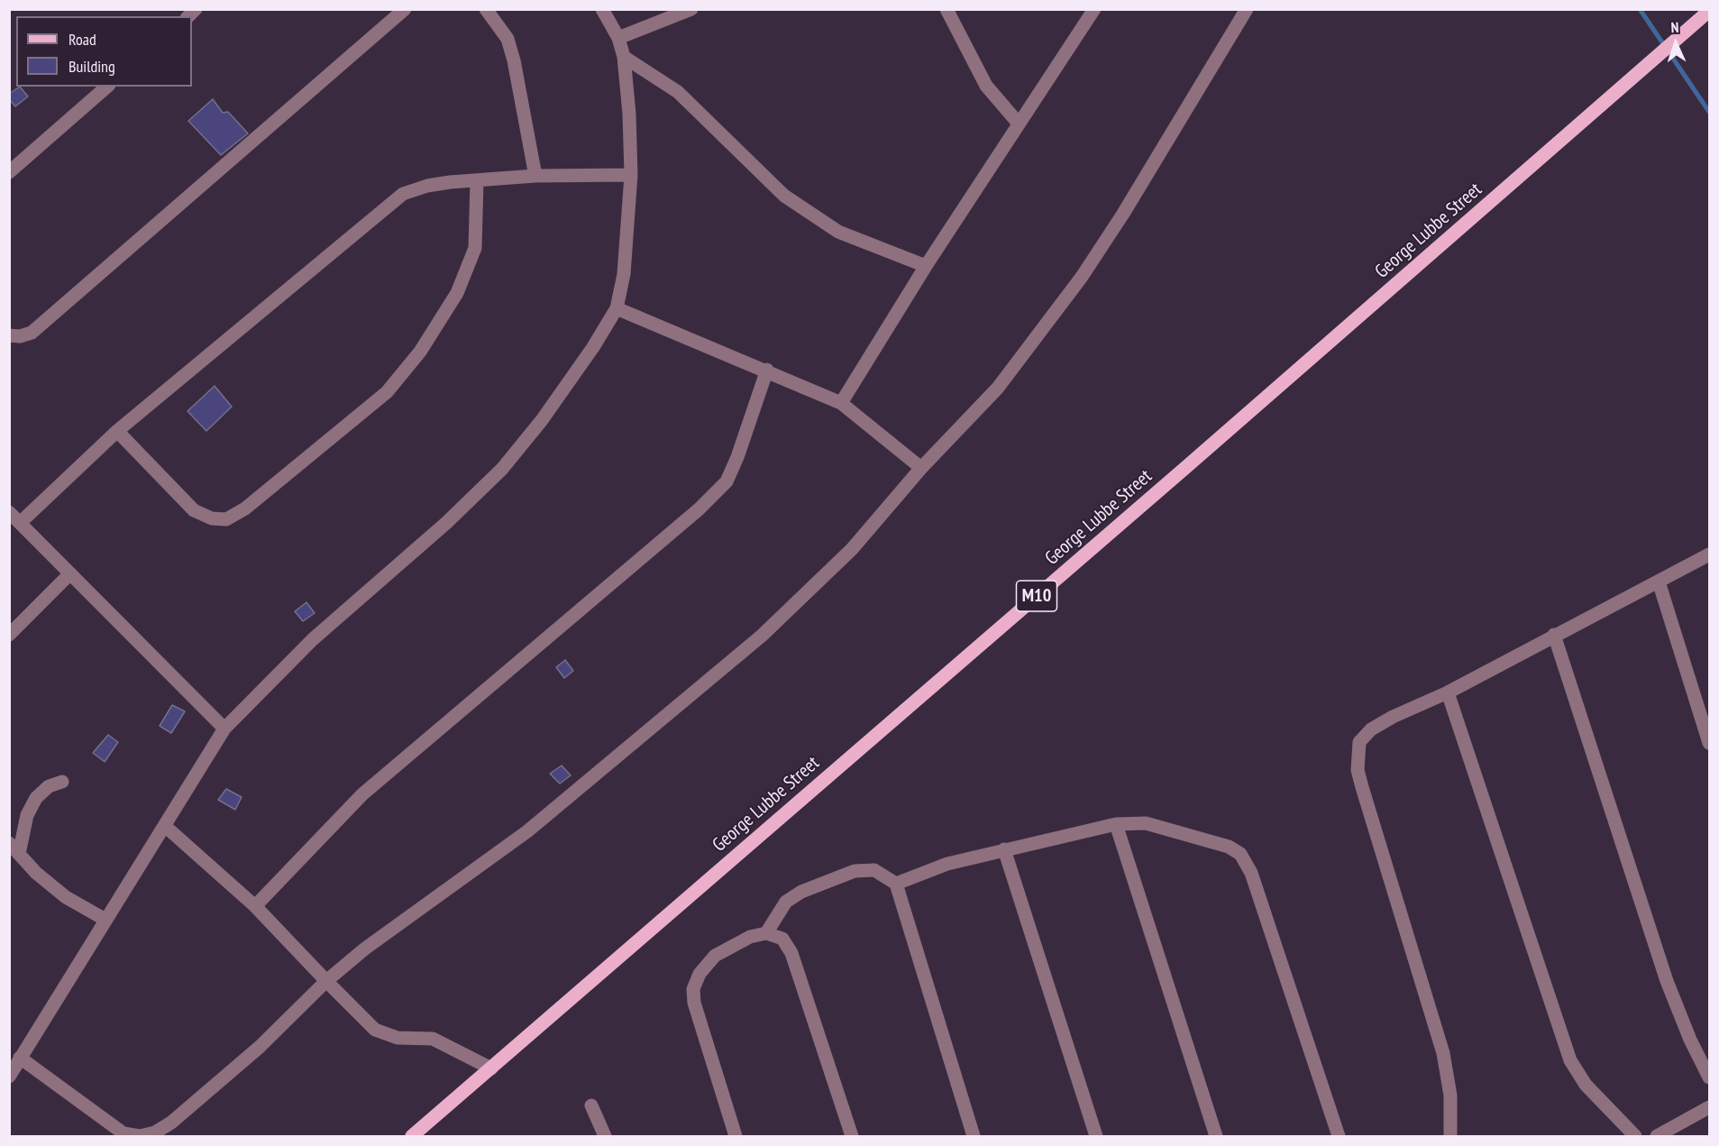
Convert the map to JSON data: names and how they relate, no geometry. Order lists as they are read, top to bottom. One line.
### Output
{"streets":{"main road":["George Lubbe Street","M10"]},"legend":["Road","Building"],"north":"top"}
